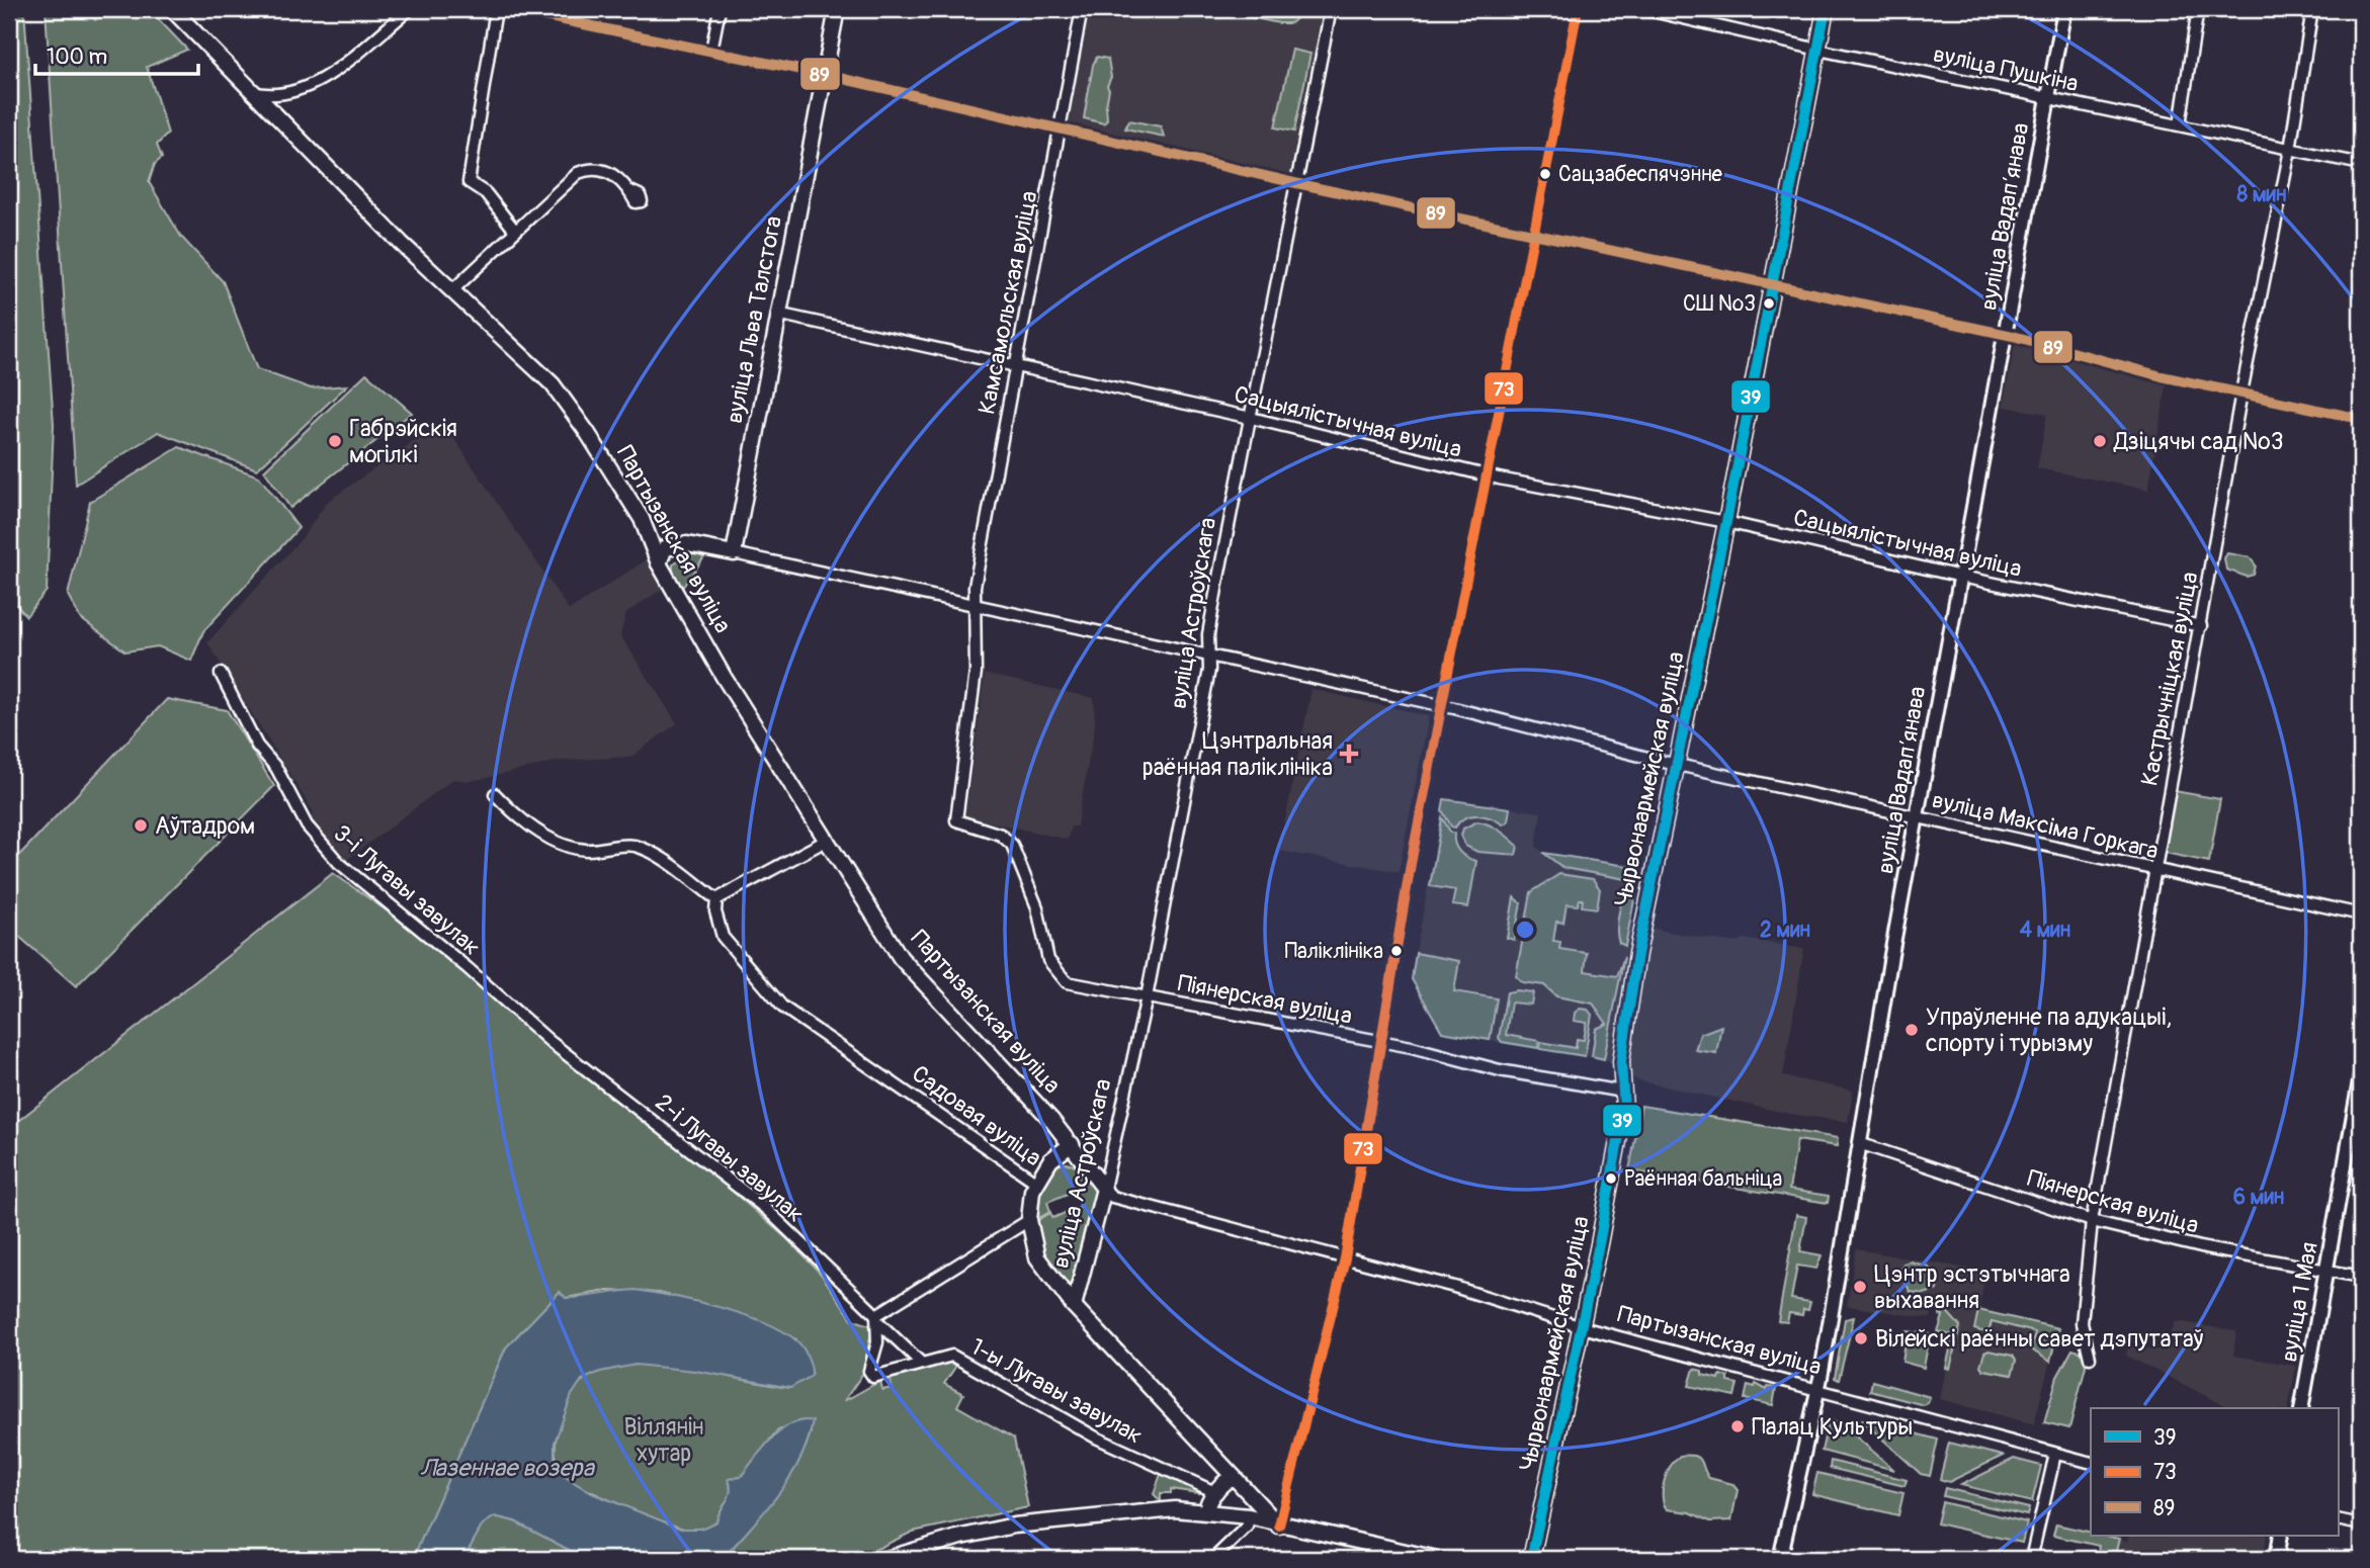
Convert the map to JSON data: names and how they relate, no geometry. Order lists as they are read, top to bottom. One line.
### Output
{"streets":{"main road":["вуліца Льва Талстога","Партызанская вуліца","вуліца Астроўскага","Чырвонаармейская вуліца","Садовая вуліца"],"street":["вуліца Пушкіна","вуліца Вадапʼянава","Камсамольская вуліца","Сацыялістычная вуліца","Кастрычніцкая вуліца","вуліца Максіма Горкага","3-і Лугавы завулак","Піянерская вуліца","2-і Лугавы завулак","вуліца 1 Мая","1-ы Лугавы завулак"]},"crossings":[["вуліца Пушкіна","вуліца Вадапʼянава"],["вуліца Пушкіна","Кастрычніцкая вуліца"],["вуліца Пушкіна","Чырвонаармейская вуліца"],["вуліца Вадапʼянава","Сацыялістычная вуліца"],["вуліца Вадапʼянава","Партызанская вуліца"],["вуліца Вадапʼянава","вуліца Максіма Горкага"],["вуліца Вадапʼянава","Піянерская вуліца"],["Камсамольская вуліца","Сацыялістычная вуліца"],["Камсамольская вуліца","вуліца Максіма Горкага"],["Камсамольская вуліца","Піянерская вуліца"],["вуліца Льва Талстога","Сацыялістычная вуліца"],["вуліца Льва Талстога","вуліца Максіма Горкага"],["Сацыялістычная вуліца","вуліца Астроўскага"],["Сацыялістычная вуліца","Кастрычніцкая вуліца"],["Сацыялістычная вуліца","Чырвонаармейская вуліца"],["Партызанская вуліца","вуліца Астроўскага"],["Партызанская вуліца","Чырвонаармейская вуліца"],["вуліца Астроўскага","вуліца Максіма Горкага"],["вуліца Астроўскага","Піянерская вуліца"],["вуліца Астроўскага","Садовая вуліца"],["Кастрычніцкая вуліца","вуліца Максіма Горкага"],["Кастрычніцкая вуліца","Піянерская вуліца"],["Чырвонаармейская вуліца","вуліца Максіма Горкага"],["Чырвонаармейская вуліца","Піянерская вуліца"],["вуліца Максіма Горкага","Піянерская вуліца"],["3-і Лугавы завулак","2-і Лугавы завулак"],["Піянерская вуліца","вуліца 1 Мая"],["2-і Лугавы завулак","1-ы Лугавы завулак"]],"water":["Лазеннае возера"],"parks":["Віллянін хутар"],"places":{"other":["Сацзабеспячэнне","СШ №3","Габрэйскія могілкі","Дзіцячы сад №3","Аўтадром","Паліклініка","Упраўленне па адукацыі, спорту і турызму","Раённая бальніца","Цэнтр эстэтычнага выхавання","Вілейскі раённы савет дэпутатаў","Палац Культуры"],"health":["Цэнтральная раённая паліклініка"]},"lines":["transit line 39","transit line 73","transit line 89"],"legend":["39","73","89"],"scale_bar":"100 m","rings":["8 мин","2 мин","4 мин","6 мин"]}
